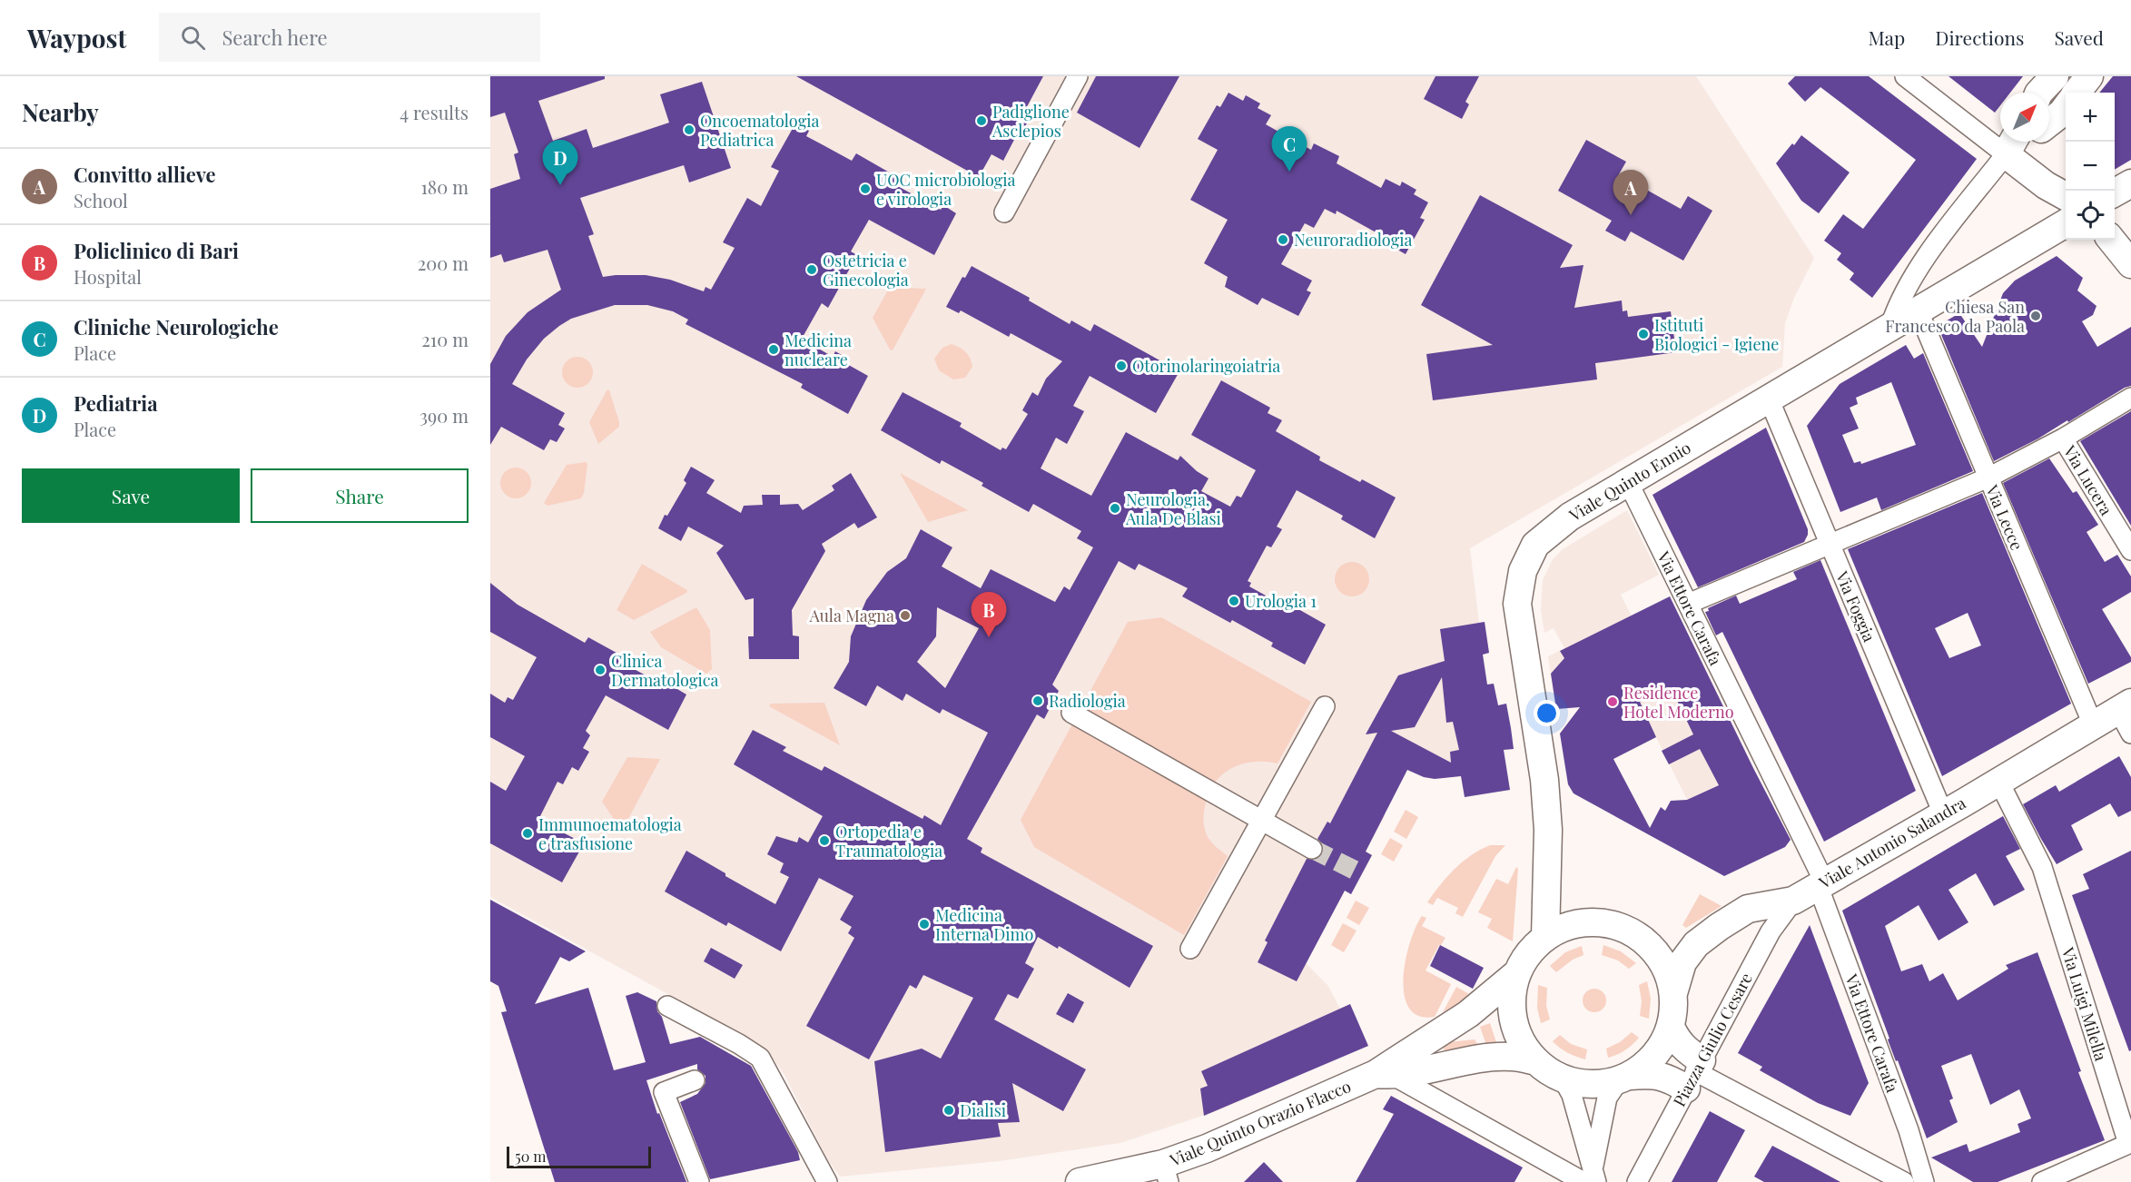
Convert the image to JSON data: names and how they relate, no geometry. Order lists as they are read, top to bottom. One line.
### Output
{"streets":{"street":["Via Lucera","Viale Quinto Ennio","Via Lecce","Via Foggia","Via Ettore Carafa","Viale Antonio Salandra","Via Luigi Milella","Piazza Giulio Cesare","Viale Quinto Orazio Flacco"]},"crossings":[["Viale Quinto Ennio","Via Lecce"],["Viale Quinto Ennio","Via Foggia"],["Viale Quinto Ennio","Via Ettore Carafa"],["Viale Quinto Ennio","Viale Antonio Salandra"],["Via Lecce","Viale Antonio Salandra"],["Via Foggia","Viale Antonio Salandra"],["Via Ettore Carafa","Viale Antonio Salandra"],["Viale Antonio Salandra","Via Luigi Milella"],["Viale Antonio Salandra","Piazza Giulio Cesare"]],"places":["Padiglione Asclepios","Oncoematologia Pediatrica","UOC microbiologia e virologia","Neuroradiologia","Ostetricia e Ginecologia","Chiesa San Francesco da Paola","Istituti Biologici - Igiene","Medicina nucleare","Otorinolaringoiatria","Neurologia, Aula De Blasi","Urologia 1","Aula Magna","Clinica Dermatologica","Radiologia","Residence Hotel Moderno","Immunoematologia e trasfusione","Ortopedia e Traumatologia","Medicina Interna Dimo","Dialisi"],"scale_bar":"50 m","north":"top right","page":{"header":"Waypost","search":"Search here","nav":["Map","Directions","Saved"],"heading":["Nearby","4 results"],"map_buttons":["+","−"],"pins":["C","D","A","B"],"list":[{"mark":"A","name":"Convitto allieve","note":"School","value":"180 m"},{"mark":"B","name":"Policlinico di Bari","note":"Hospital","value":"200 m"},{"mark":"C","name":"Cliniche Neurologiche","note":"Place","value":"210 m"},{"mark":"D","name":"Pediatria","note":"Place","value":"390 m"}],"buttons":["Save","Share"],"scale":"50 m"}}
